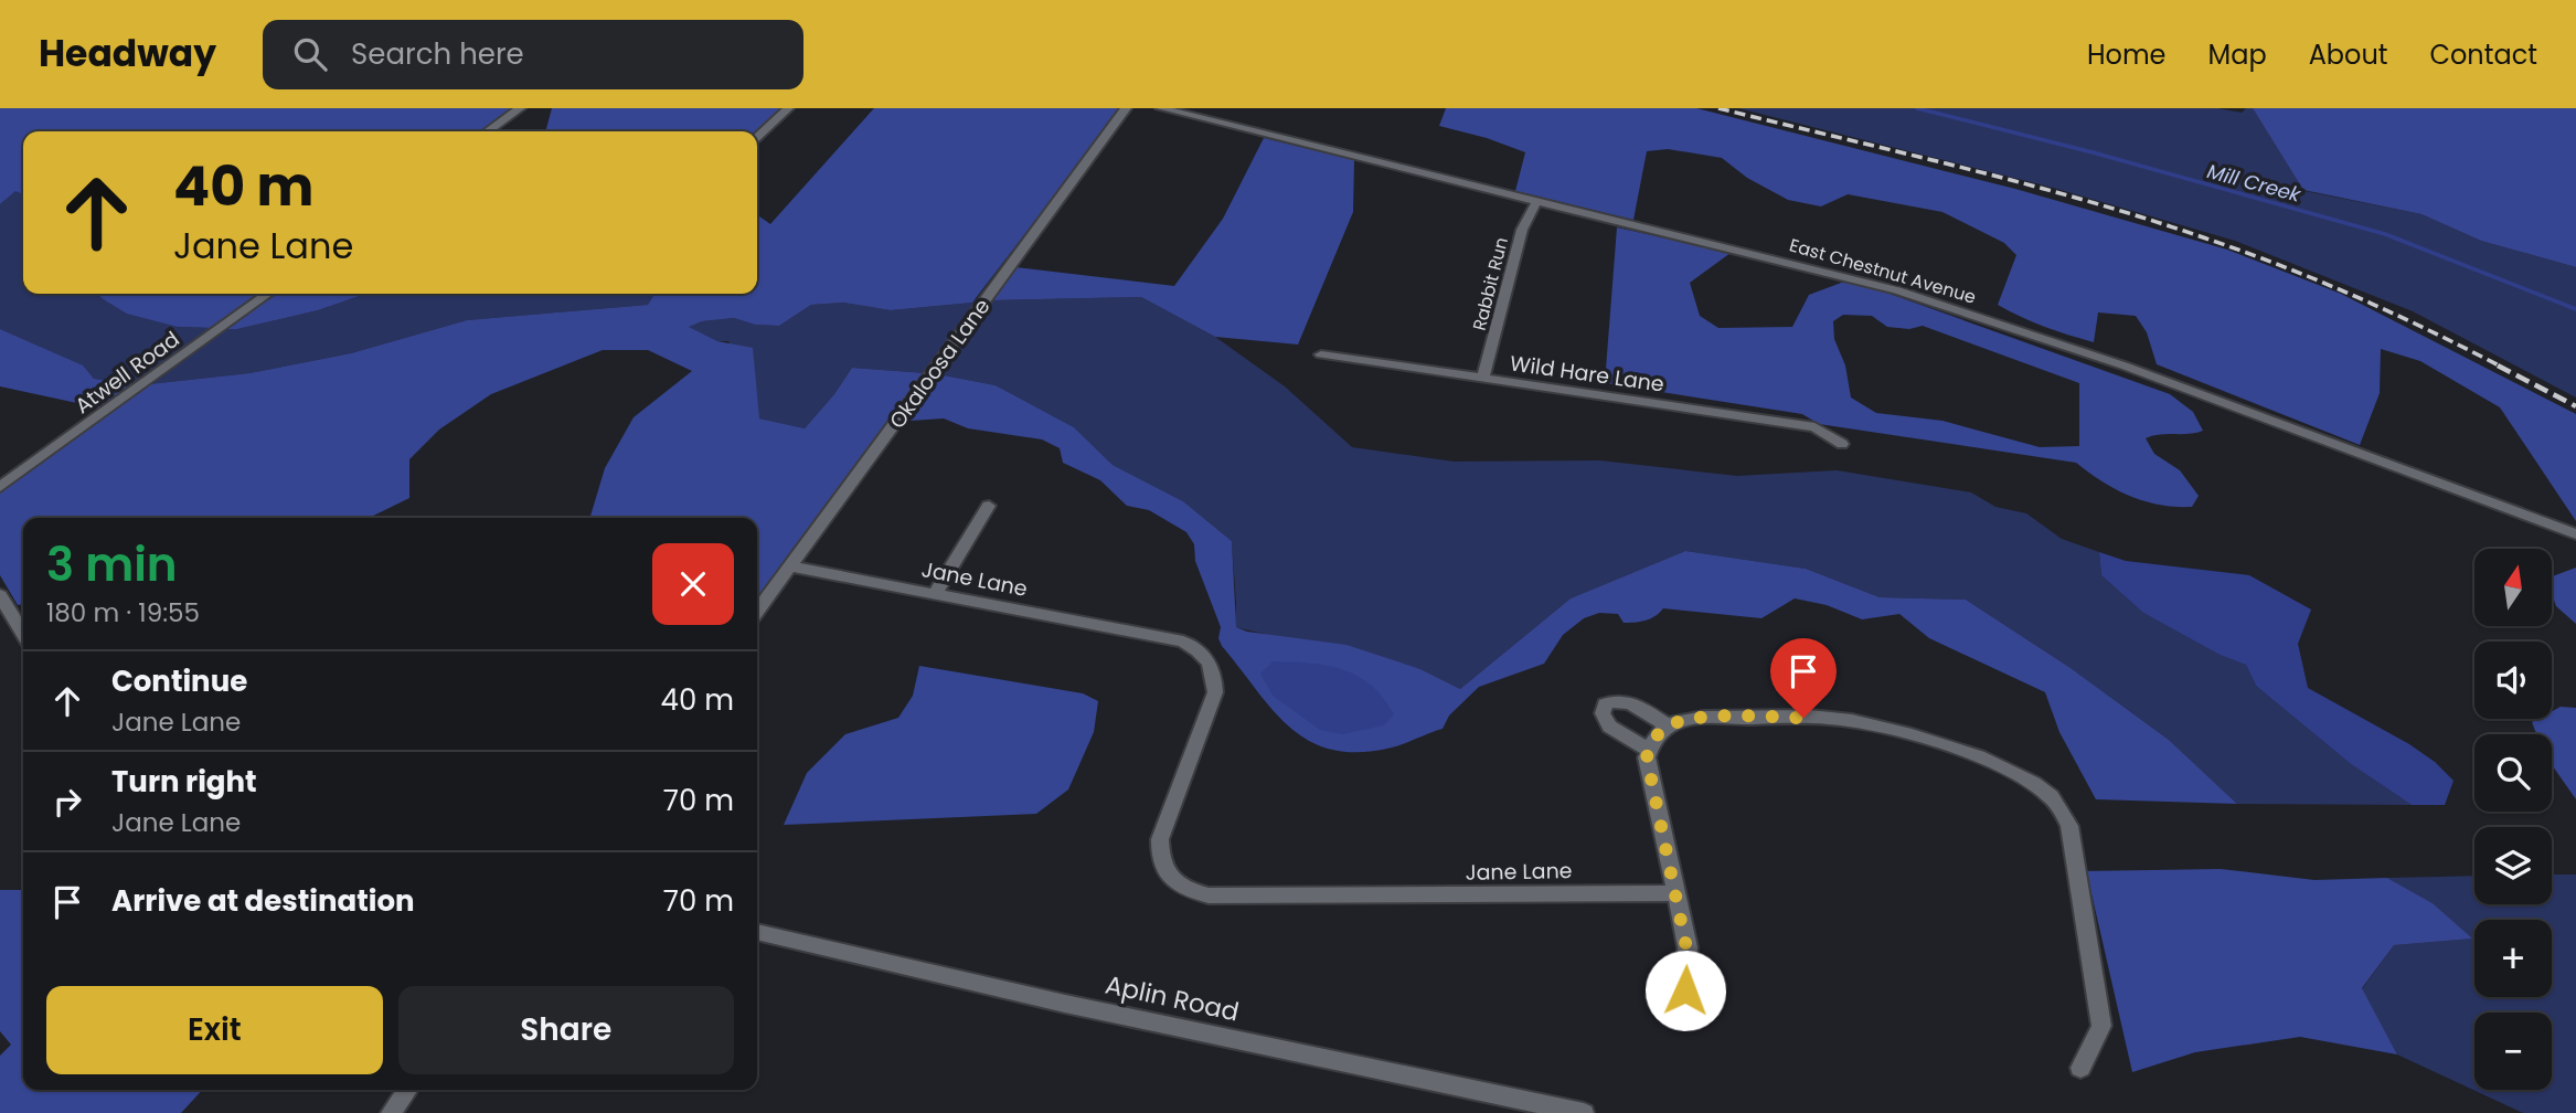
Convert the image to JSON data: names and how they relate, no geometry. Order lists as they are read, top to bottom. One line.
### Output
{"streets":{"street":["East Chestnut Avenue","Rabbit Run","Okaloosa Lane","Atwell Road","Wild Hare Lane","Jane Lane","Aplin Road"]},"crossings":[["East Chestnut Avenue","Rabbit Run"],["Rabbit Run","Wild Hare Lane"],["Okaloosa Lane","Jane Lane"]],"water":["Mill Creek"],"north":"top","page":{"header":"Headway","search":"Search here","nav":["Home","Map","About","Contact"],"turn":["40 m","Jane Lane"],"heading":["3 min","180 m · 19:55"],"map_buttons":["+","−"],"list":[{"name":"Continue","note":"Jane Lane","value":"40 m"},{"name":"Turn right","note":"Jane Lane","value":"70 m"},{"name":"Arrive at destination","value":"70 m"}],"buttons":["Exit","Share"]}}
